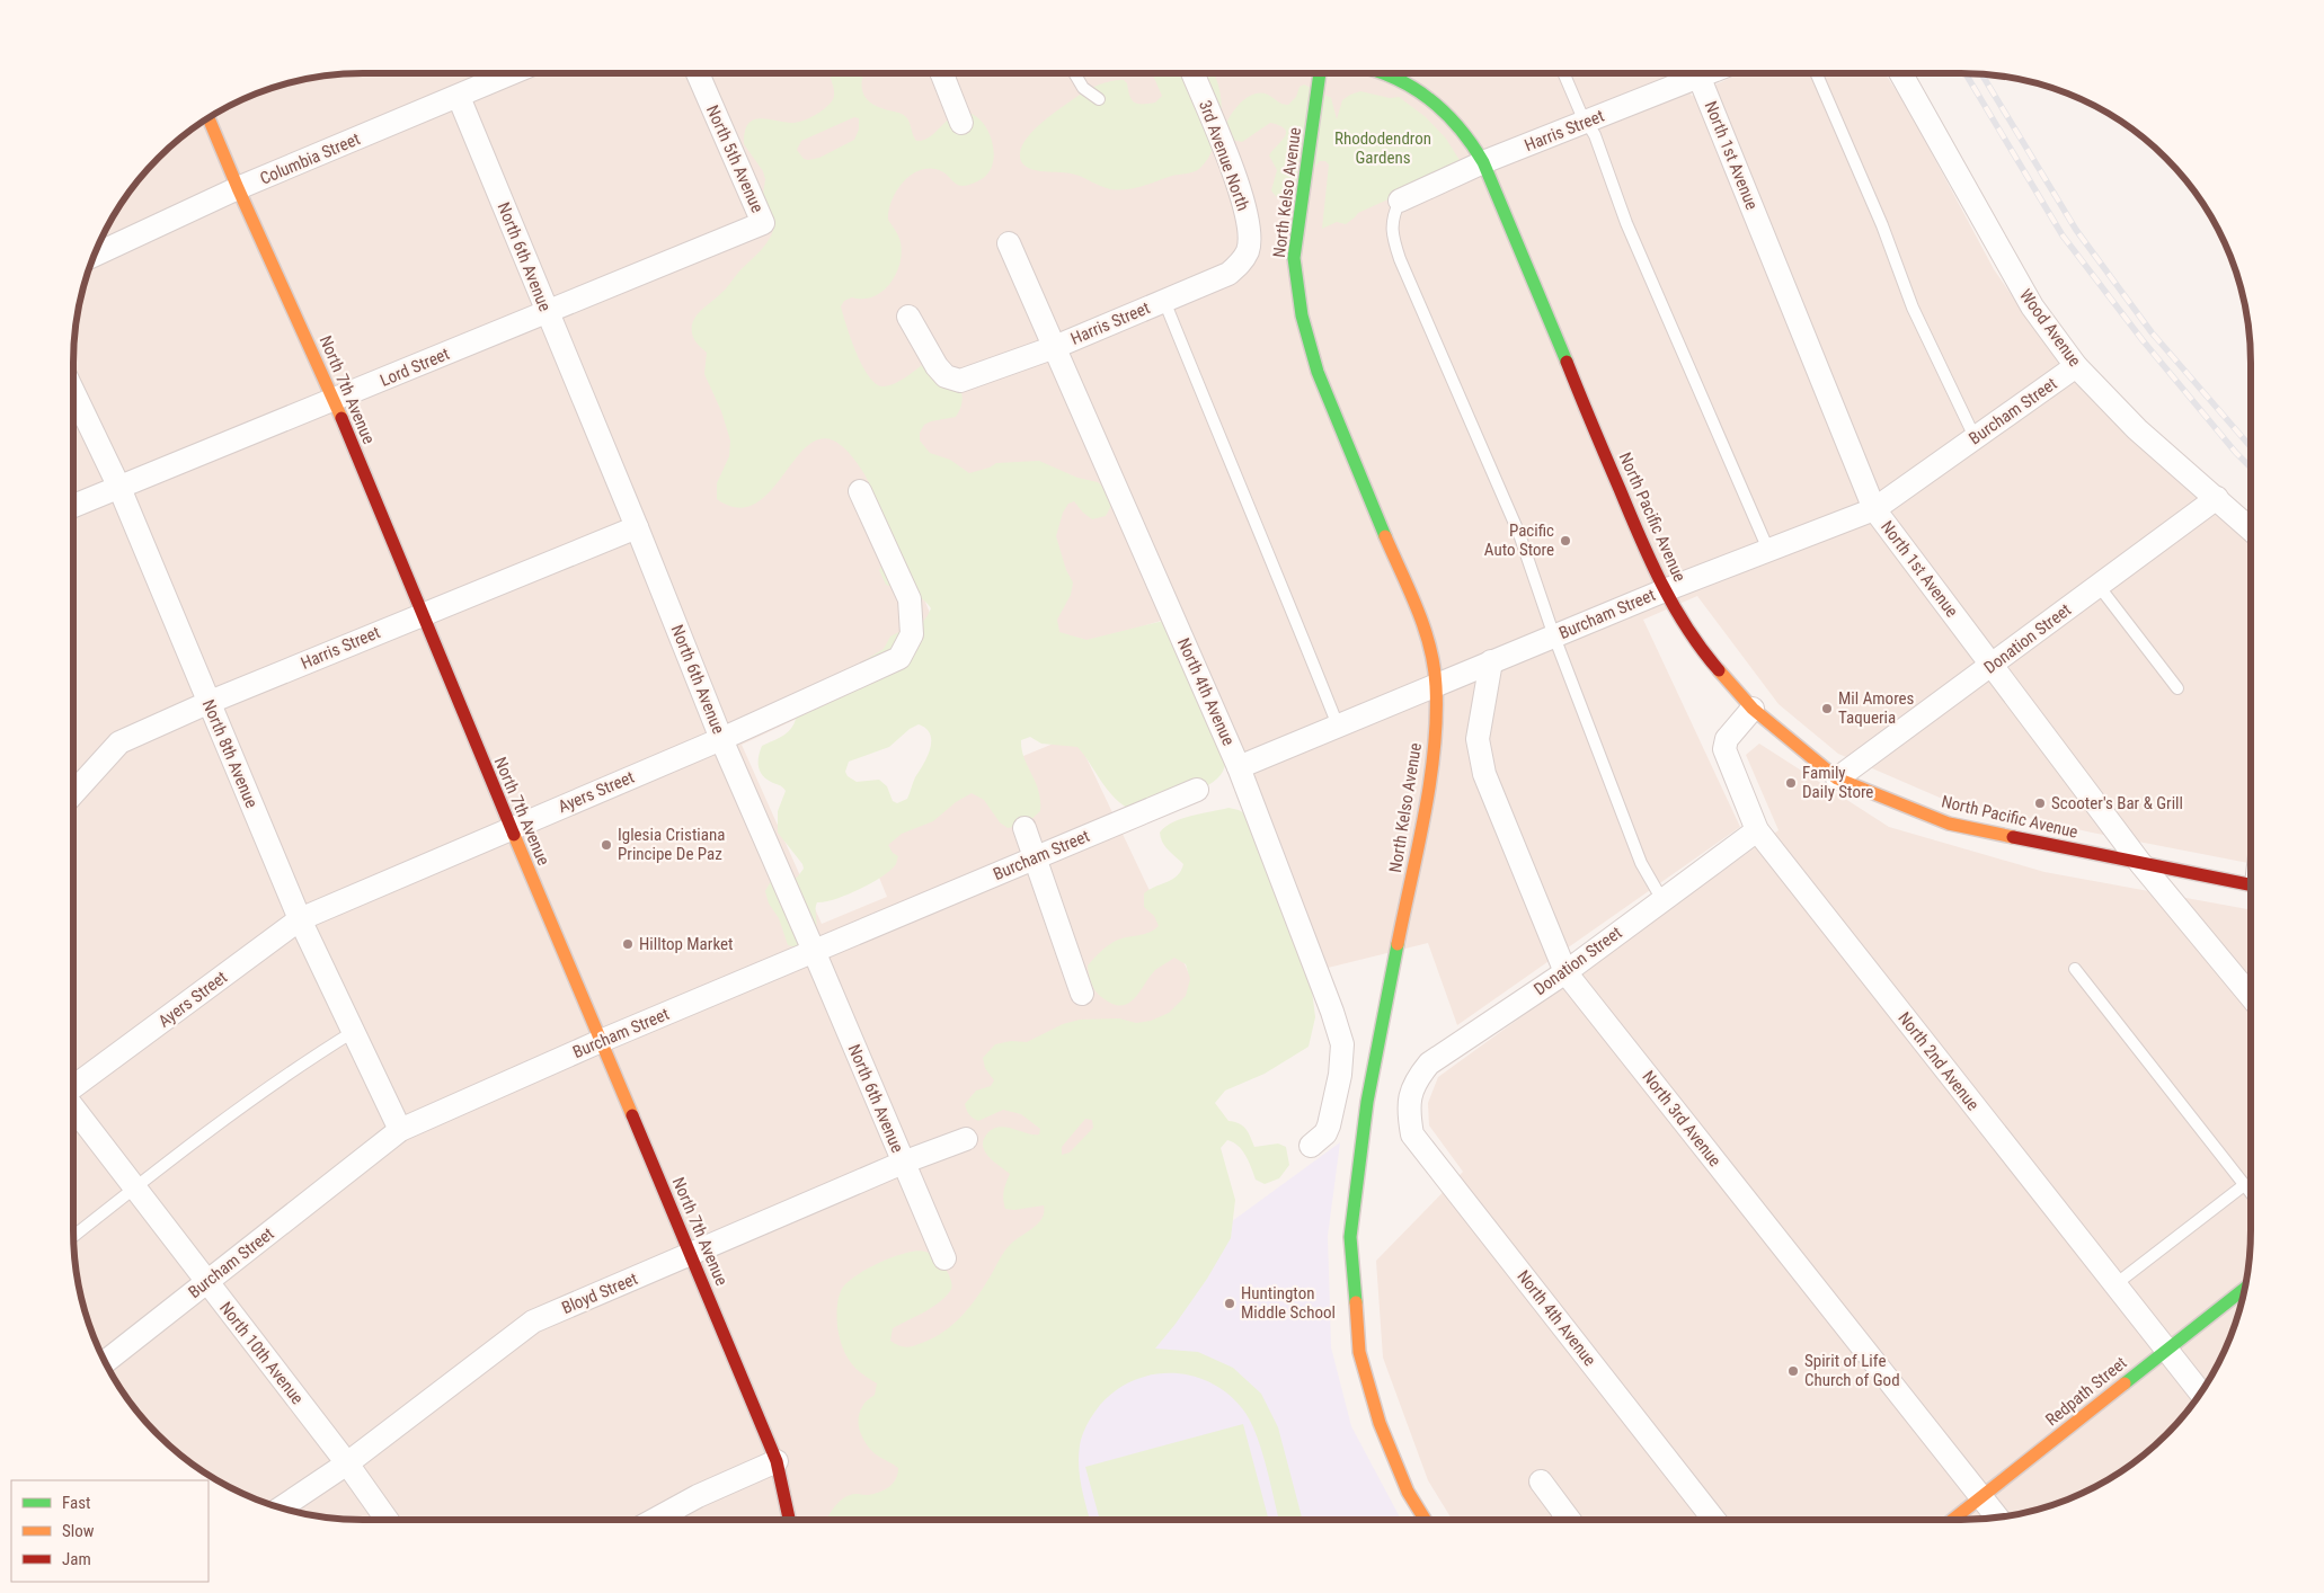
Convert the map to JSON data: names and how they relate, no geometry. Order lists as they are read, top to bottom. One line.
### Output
{"streets":{"street":["Harris Street","3rd Avenue North","North 1st Avenue","Columbia Street","North 5th Avenue","North Kelso Avenue","North 6th Avenue","Wood Avenue","Lord Street","North 7th Avenue","Burcham Street","North Pacific Avenue","Donation Street","North 4th Avenue","North 8th Avenue","Ayers Street","North 2nd Avenue","North 3rd Avenue","Bloyd Street","North 10th Avenue","Redpath Street"]},"crossings":[["Harris Street","3rd Avenue North"],["Harris Street","North 6th Avenue"],["Harris Street","North 7th Avenue"],["Harris Street","North Pacific Avenue"],["Harris Street","North 4th Avenue"],["Harris Street","North 8th Avenue"],["North 1st Avenue","Burcham Street"],["North 1st Avenue","North Pacific Avenue"],["North 1st Avenue","Donation Street"],["Columbia Street","North 6th Avenue"],["Columbia Street","North 7th Avenue"],["North 5th Avenue","Lord Street"],["North Kelso Avenue","Burcham Street"],["North 6th Avenue","Lord Street"],["North 6th Avenue","Burcham Street"],["North 6th Avenue","Ayers Street"],["North 6th Avenue","Bloyd Street"],["Wood Avenue","Burcham Street"],["Wood Avenue","Donation Street"],["Lord Street","North 7th Avenue"],["Lord Street","North 8th Avenue"],["North 7th Avenue","Burcham Street"],["North 7th Avenue","Ayers Street"],["North 7th Avenue","Bloyd Street"],["Burcham Street","North Pacific Avenue"],["Burcham Street","North 4th Avenue"],["Burcham Street","North 8th Avenue"],["Burcham Street","North 3rd Avenue"],["Burcham Street","North 10th Avenue"],["North Pacific Avenue","Donation Street"],["North Pacific Avenue","North 2nd Avenue"],["Donation Street","North 4th Avenue"],["Donation Street","North 2nd Avenue"],["Donation Street","North 3rd Avenue"],["North 8th Avenue","Ayers Street"],["North 2nd Avenue","Redpath Street"],["North 3rd Avenue","Redpath Street"],["Bloyd Street","North 10th Avenue"]],"parks":["Rhododendron Gardens"],"places":["Pacific Auto Store","Mil Amores Taqueria","Family Daily Store","Scooter's Bar & Grill","Iglesia Cristiana Principe De Paz","Hilltop Market","Huntington Middle School","Spirit of Life Church of God"],"legend":["Fast","Slow","Jam"]}
